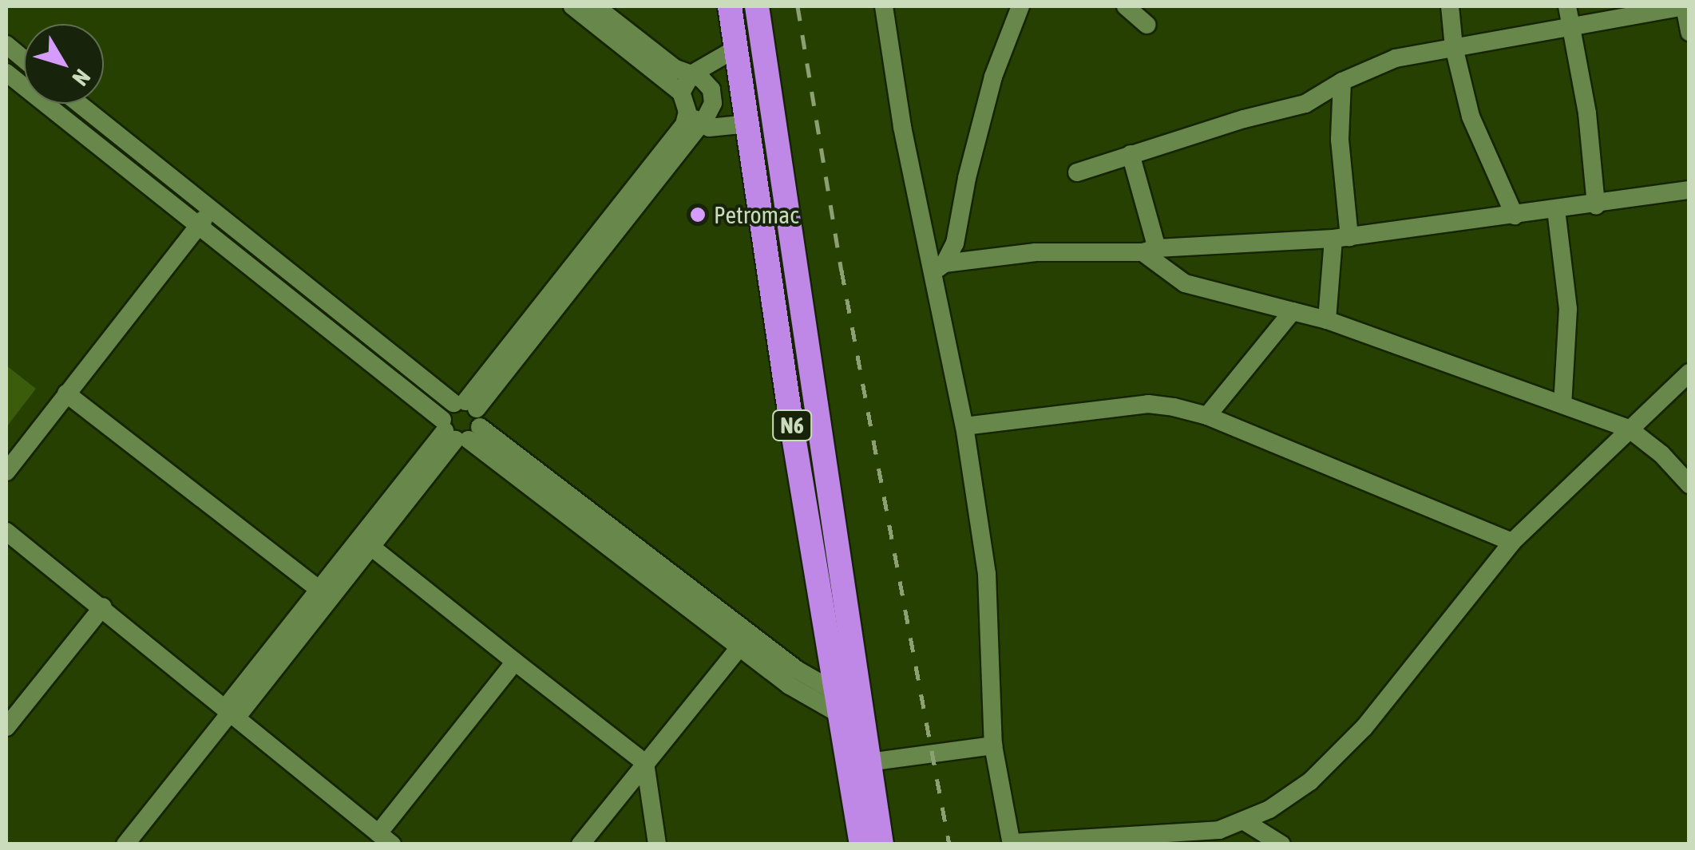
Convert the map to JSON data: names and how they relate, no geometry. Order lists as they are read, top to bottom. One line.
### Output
{"streets":{"highway":["N6"]},"places":["Petromac"],"north":"bottom right"}
